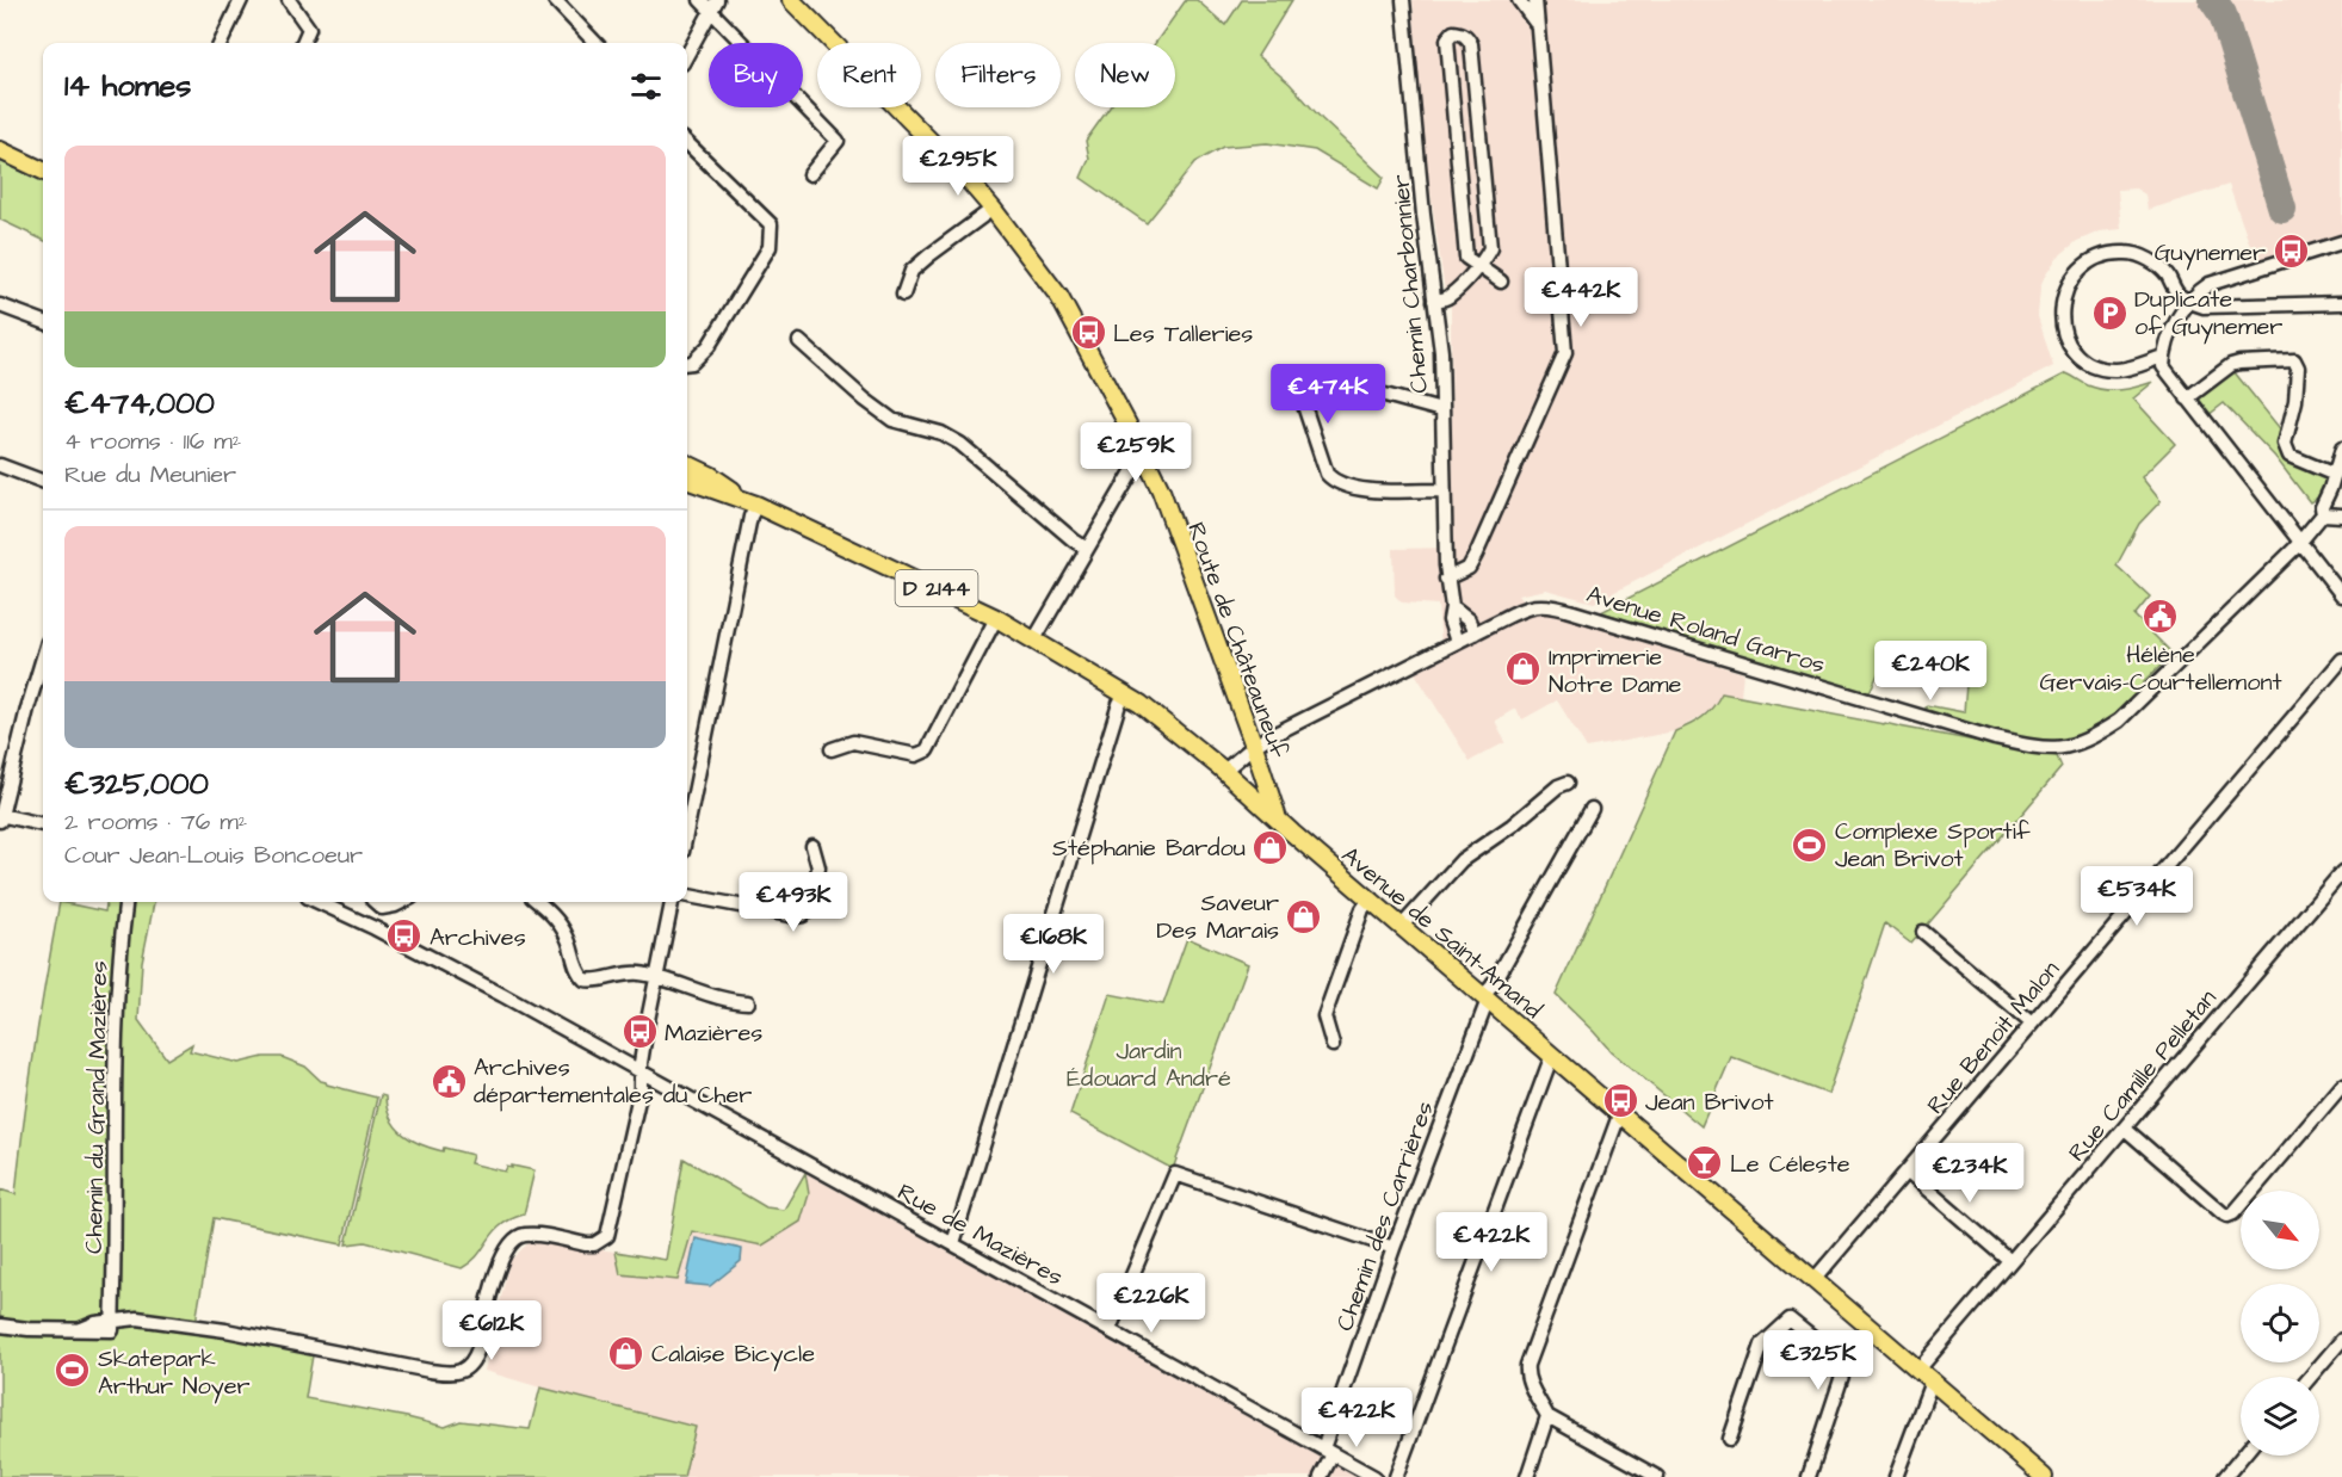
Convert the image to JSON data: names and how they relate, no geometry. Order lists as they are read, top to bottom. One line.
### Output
{"streets":{"main road":["D 2144","Route de Châteauneuf","Avenue de Saint-Amand"],"street":["Chemin Charbonnier","Avenue Roland Garros","Rue Benoit Malon","Rue Camille Pelletan","Chemin du Grand Mazières","Chemin des Carrières","Rue de Mazières"]},"crossings":[["Chemin Charbonnier","Avenue Roland Garros"],["Avenue Roland Garros","Route de Châteauneuf"],["Avenue Roland Garros","Avenue de Saint-Amand"],["Route de Châteauneuf","Avenue de Saint-Amand"],["Avenue de Saint-Amand","Rue Benoit Malon"],["Avenue de Saint-Amand","Rue Camille Pelletan"],["Avenue de Saint-Amand","Chemin des Carrières"],["Chemin des Carrières","Rue de Mazières"]],"parks":["Jardin Édouard André"],"places":{"bus stop":["Guynemer","Les Talleries","Archives","Mazières","Jean Brivot"],"parking":["Duplicate of Guynemer"],"public building":["Hélène Gervais-Courtellemont","Archives départementales du Cher"],"shop":["Imprimerie Notre Dame","Stéphanie Bardou","Saveur Des Marais","Calaise Bicycle"],"sports":["Complexe Sportif Jean Brivot","Skatepark Arthur Noyer"],"bar":["Le Céleste"]},"north":"bottom right","page":{"chip":["Buy","Rent","Filters","New"],"heading":"14 homes","list":[{"name":"€474,000","note":"4 rooms · 116 m² · Rue du Meunier"},{"name":"€325,000","note":"2 rooms · 76 m² · Cour Jean-Louis Boncoeur"}],"price":["€295K","€442K","€474K","€259K","€240K","€534K","€493K","€168K","€234K","€422K","€226K","€612K","€325K","€422K"]}}
